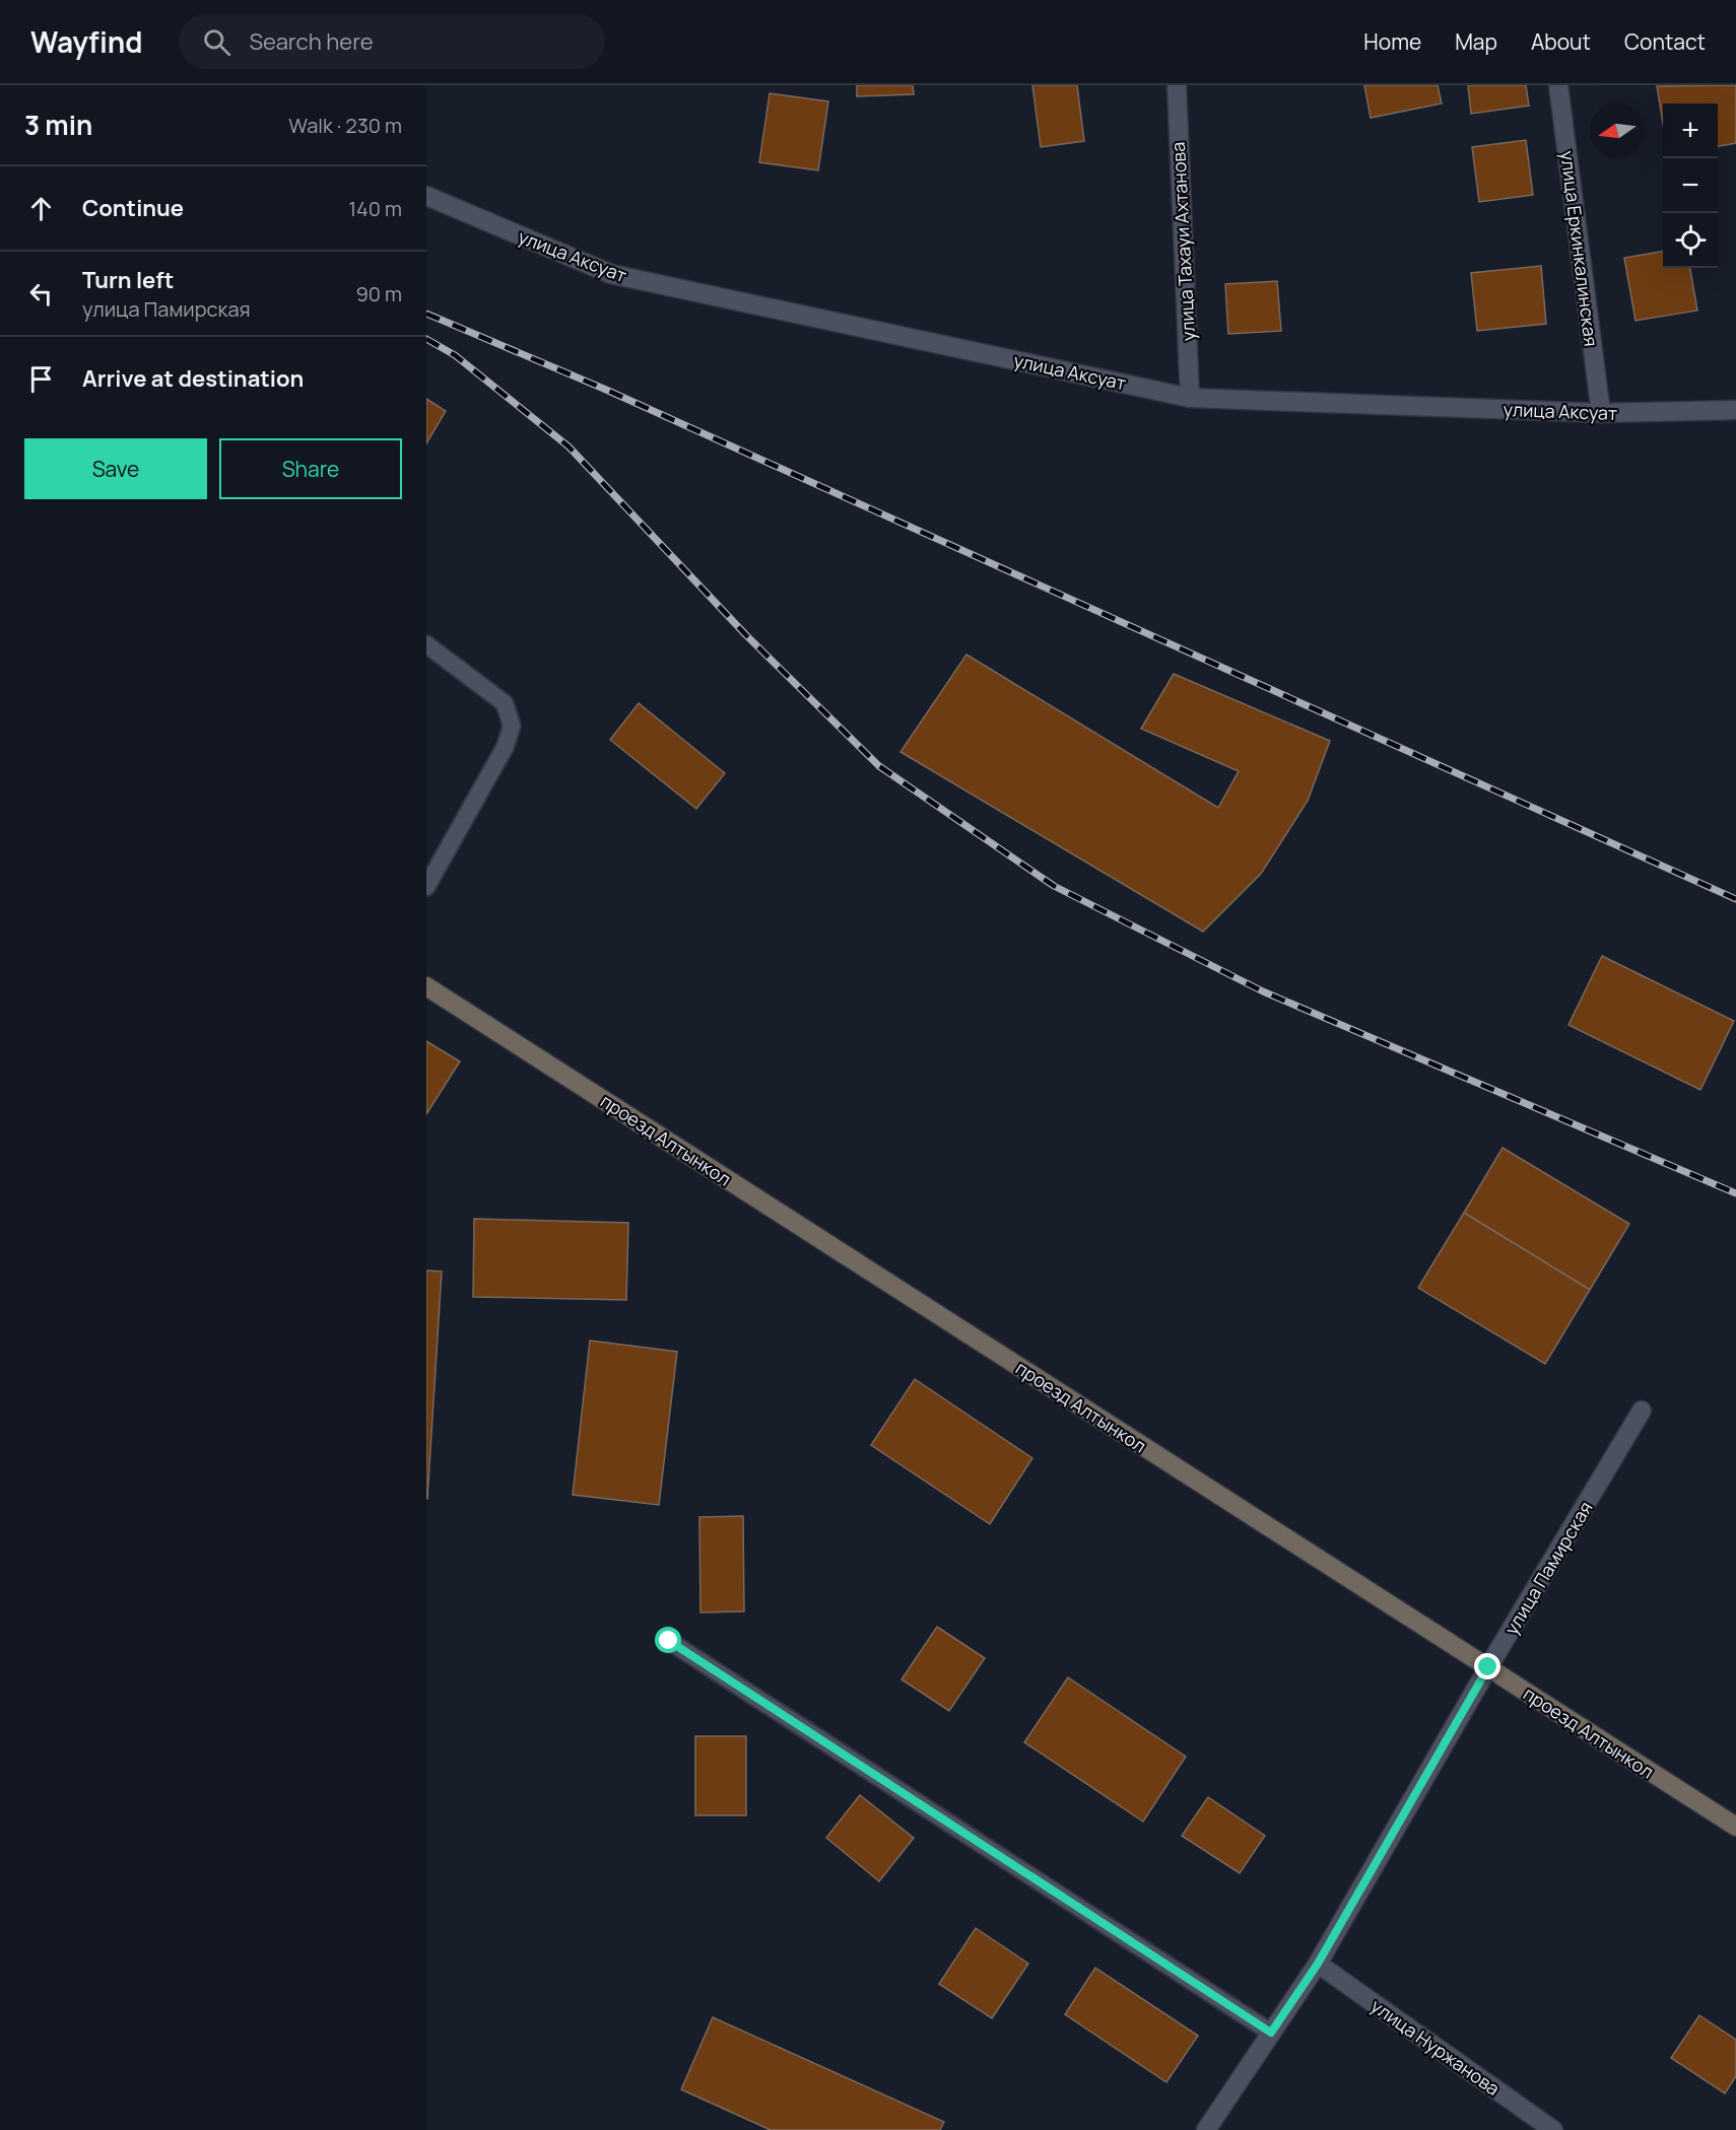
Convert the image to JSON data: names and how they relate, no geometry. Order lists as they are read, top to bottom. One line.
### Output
{"streets":{"main road":["проезд Алтынкол"],"street":["улица Тахауи Ахтанова","улица Еркинкалинская","улица Аксуат","улица Памирская","улица Нуржанова"]},"crossings":[["улица Тахауи Ахтанова","улица Аксуат"],["улица Еркинкалинская","улица Аксуат"],["проезд Алтынкол","улица Памирская"],["улица Памирская","улица Нуржанова"]],"north":"left","page":{"header":"Wayfind","search":"Search here","nav":["Home","Map","About","Contact"],"heading":["3 min","Walk · 230 m"],"map_buttons":["+","−"],"list":[["Continue","140 m"],["Turn left","улица Памирская","90 m"],"Arrive at destination"],"buttons":["Save","Share"]}}
